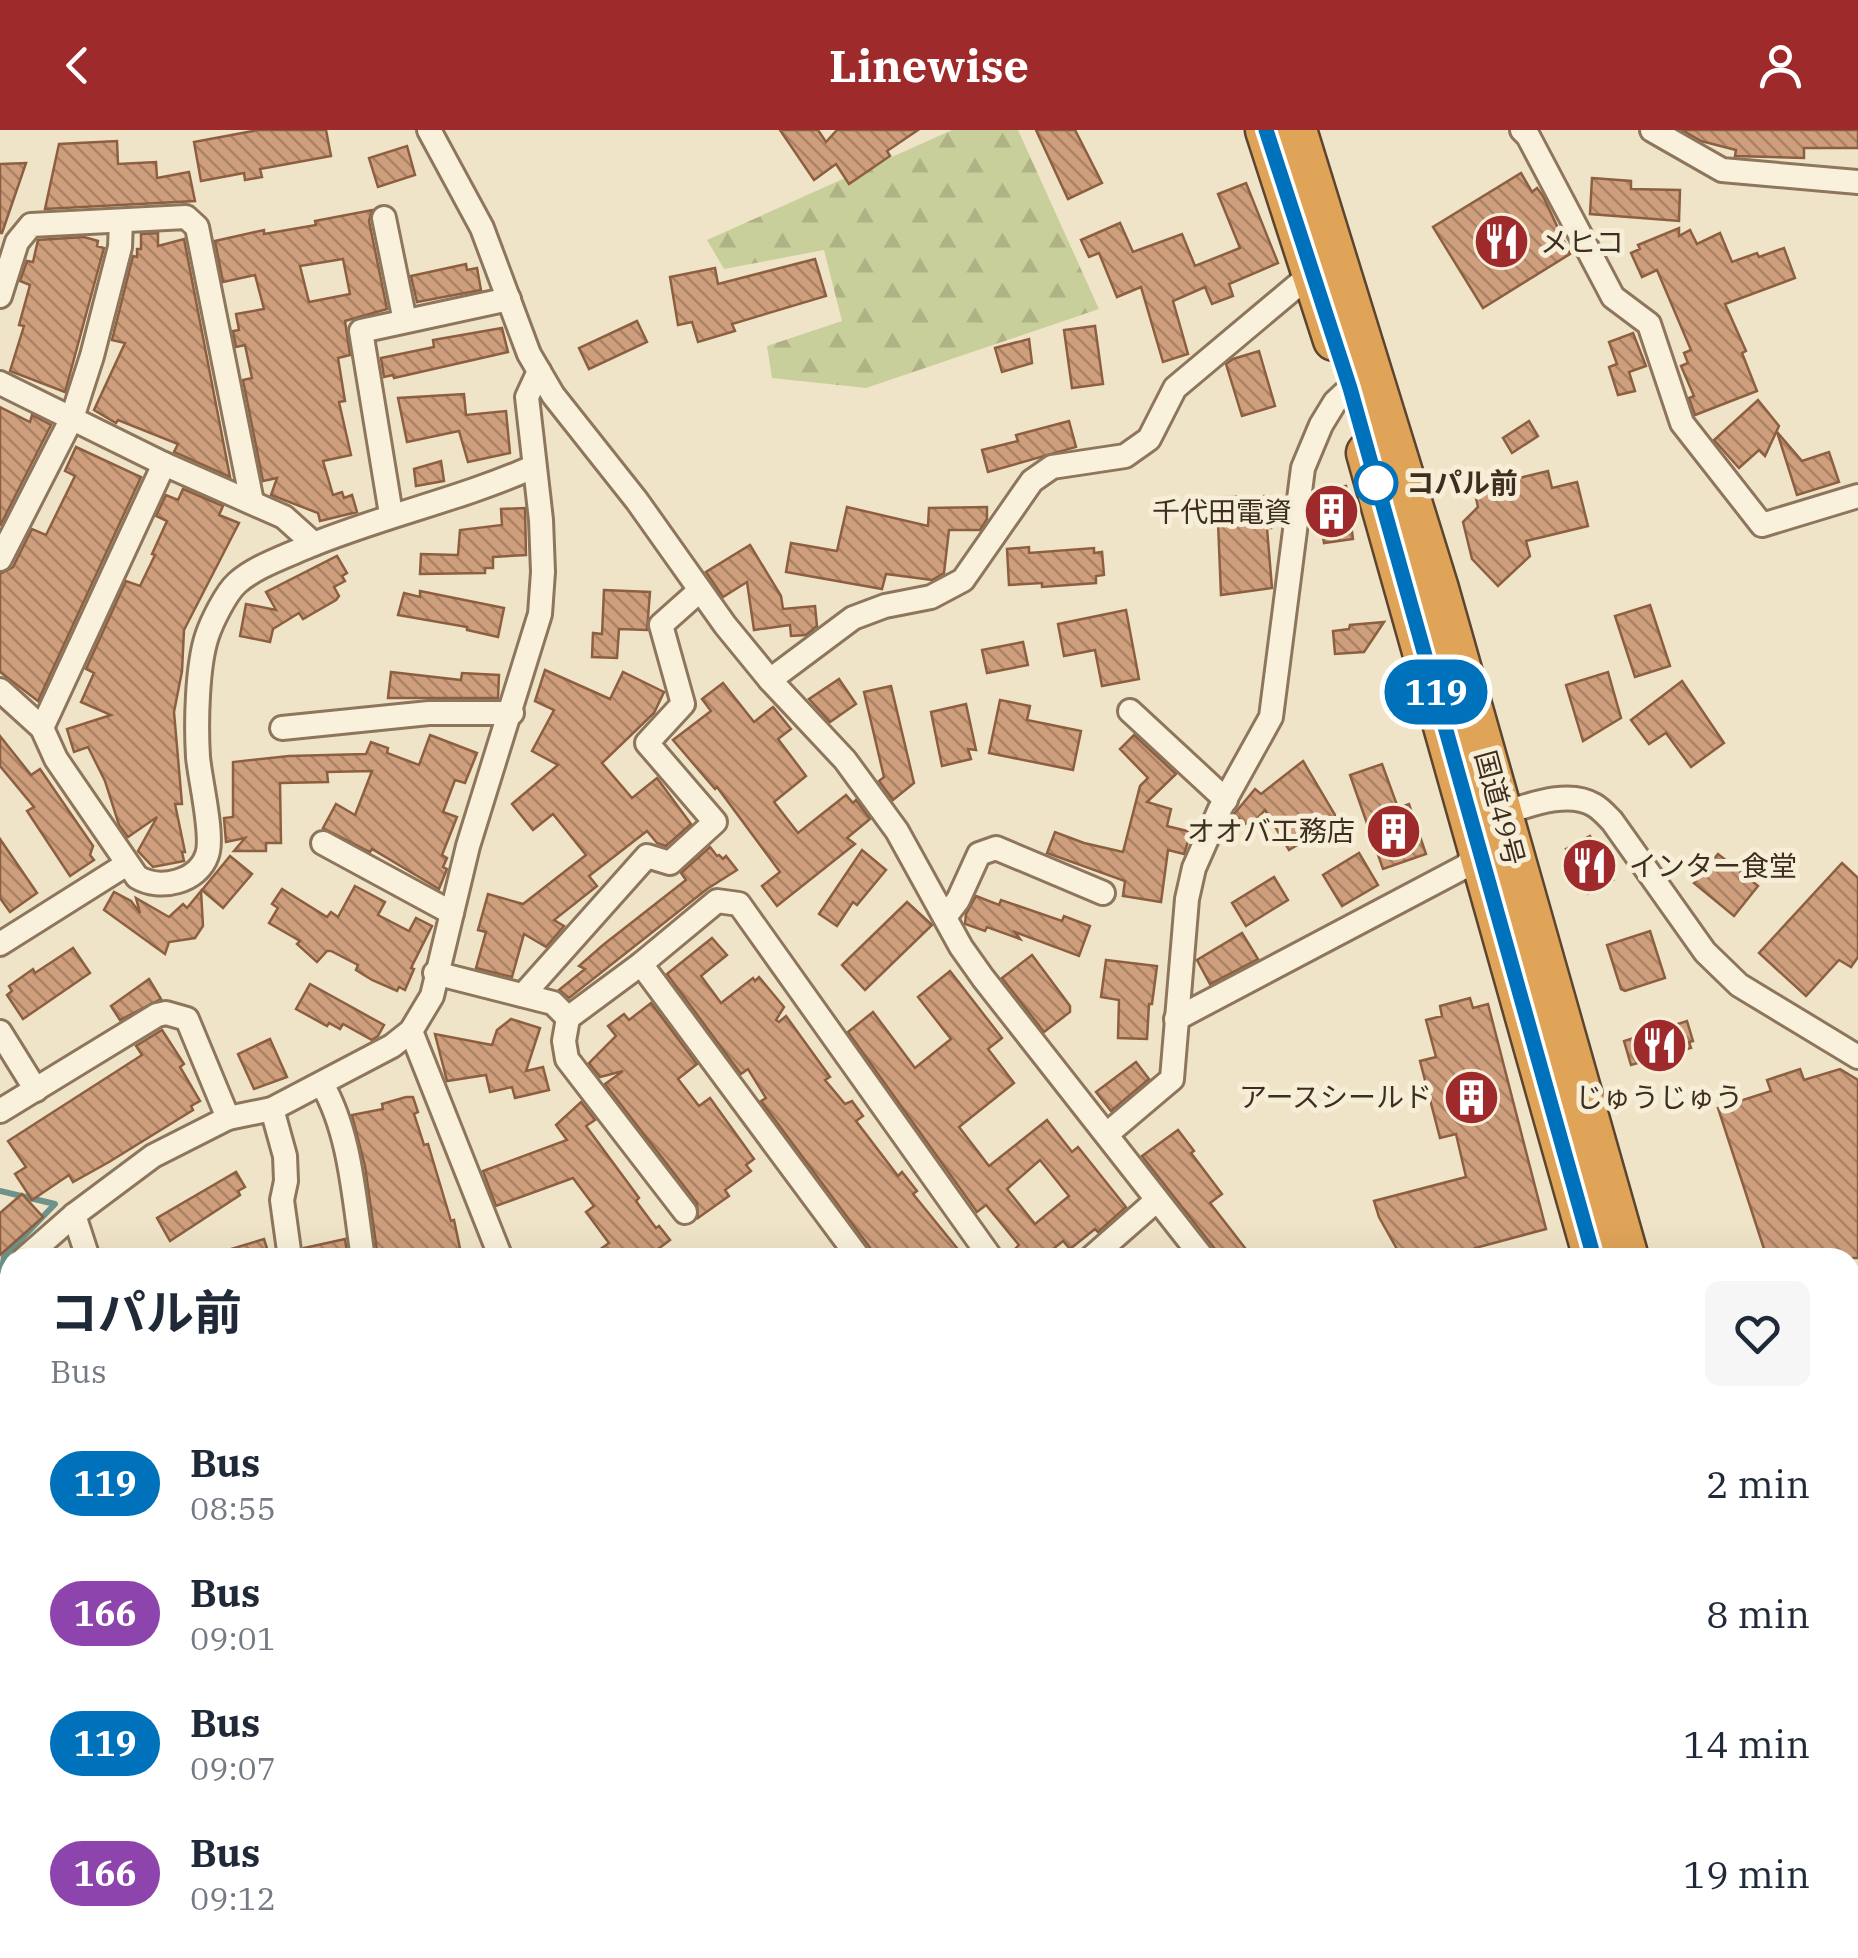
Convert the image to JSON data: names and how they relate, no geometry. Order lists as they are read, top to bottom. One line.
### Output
{"streets":{"highway":["国道49号"]},"places":{"restaurant":["メヒコ","インター食堂","じゅうじゅう"],"other":["コパル前"],"building":["千代田電資","オオバ工務店","アースシールド"]},"lines":["bus line 119"],"page":{"header":"Linewise","on_map":"119","heading":["コパル前","Bus"],"list":[{"mark":"119","name":"Bus","note":"08:55","value":"2 min"},{"mark":"166","name":"Bus","note":"09:01","value":"8 min"},{"mark":"119","name":"Bus","note":"09:07","value":"14 min"},{"mark":"166","name":"Bus","note":"09:12","value":"19 min"}]}}
